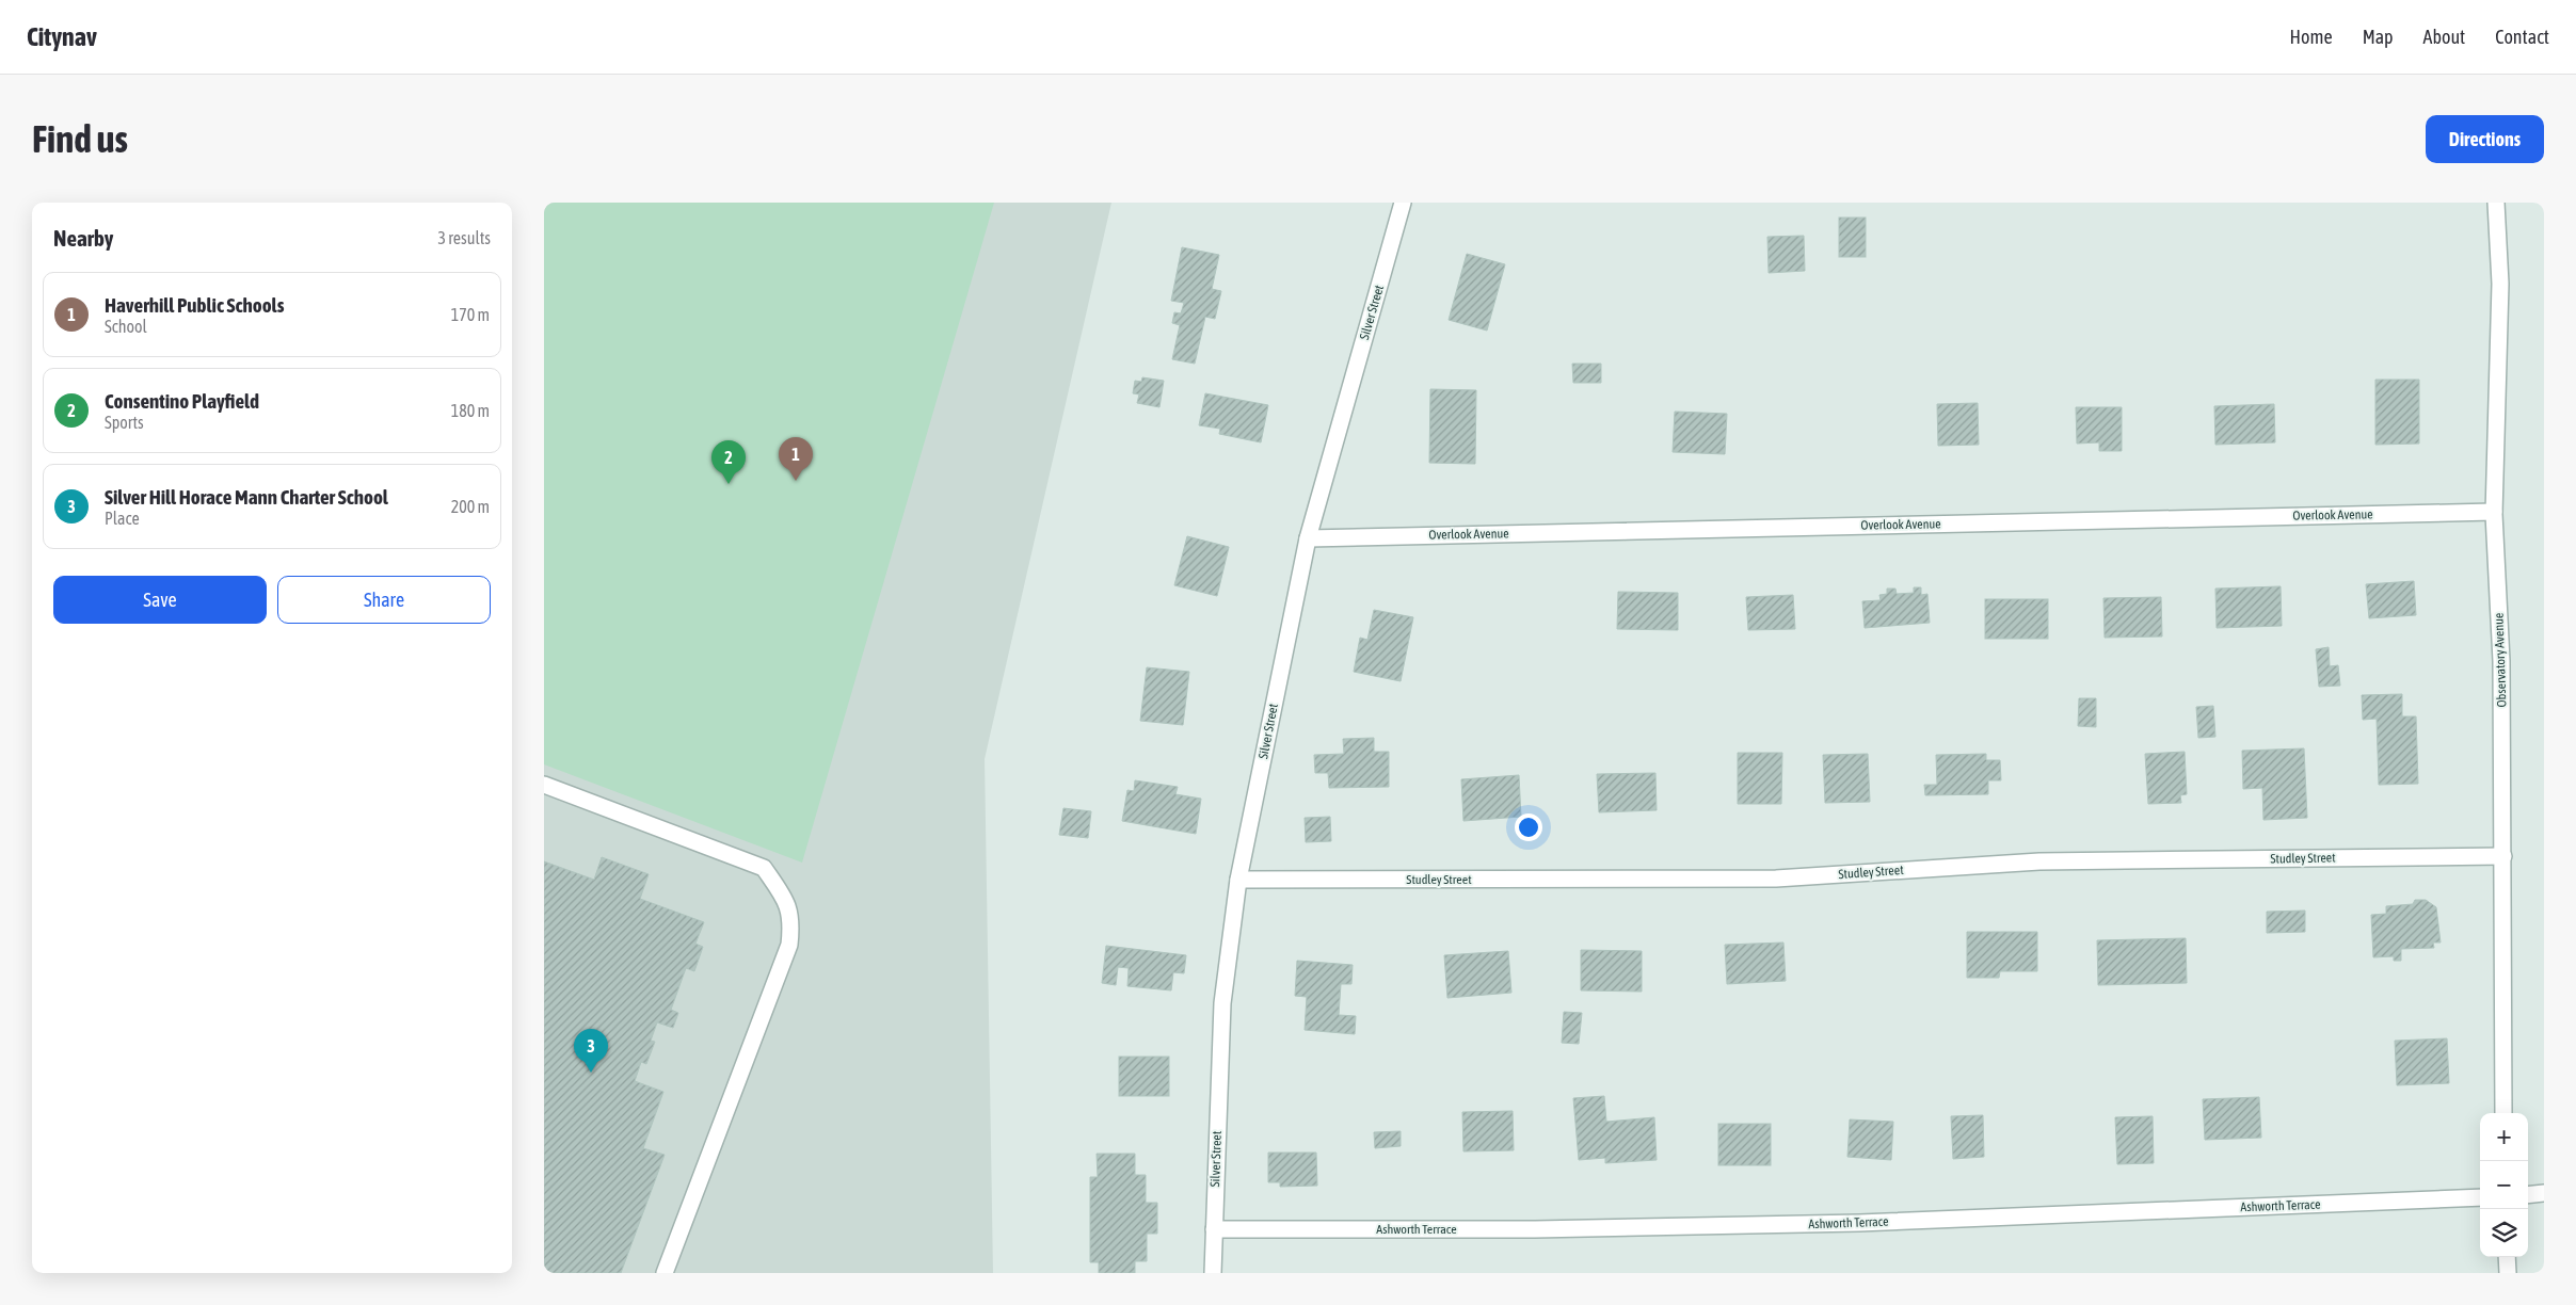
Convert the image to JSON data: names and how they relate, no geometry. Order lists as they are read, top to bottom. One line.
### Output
{"streets":{"street":["Silver Street","Overlook Avenue","Observatory Avenue","Studley Street","Ashworth Terrace"]},"crossings":[["Silver Street","Overlook Avenue"],["Silver Street","Studley Street"],["Silver Street","Ashworth Terrace"],["Overlook Avenue","Observatory Avenue"],["Observatory Avenue","Studley Street"]],"page":{"header":"Citynav","nav":["Home","Map","About","Contact"],"buttons":["Directions",["Save","Share"]],"title":"Find us","heading":["Nearby","3 results"],"list":[{"mark":"1","name":"Haverhill Public Schools","note":"School","value":"170 m"},{"mark":"2","name":"Consentino Playfield","note":"Sports","value":"180 m"},{"mark":"3","name":"Silver Hill Horace Mann Charter School","note":"Place","value":"200 m"}],"pins":["1","2","3"],"map_buttons":["+","−"]}}
